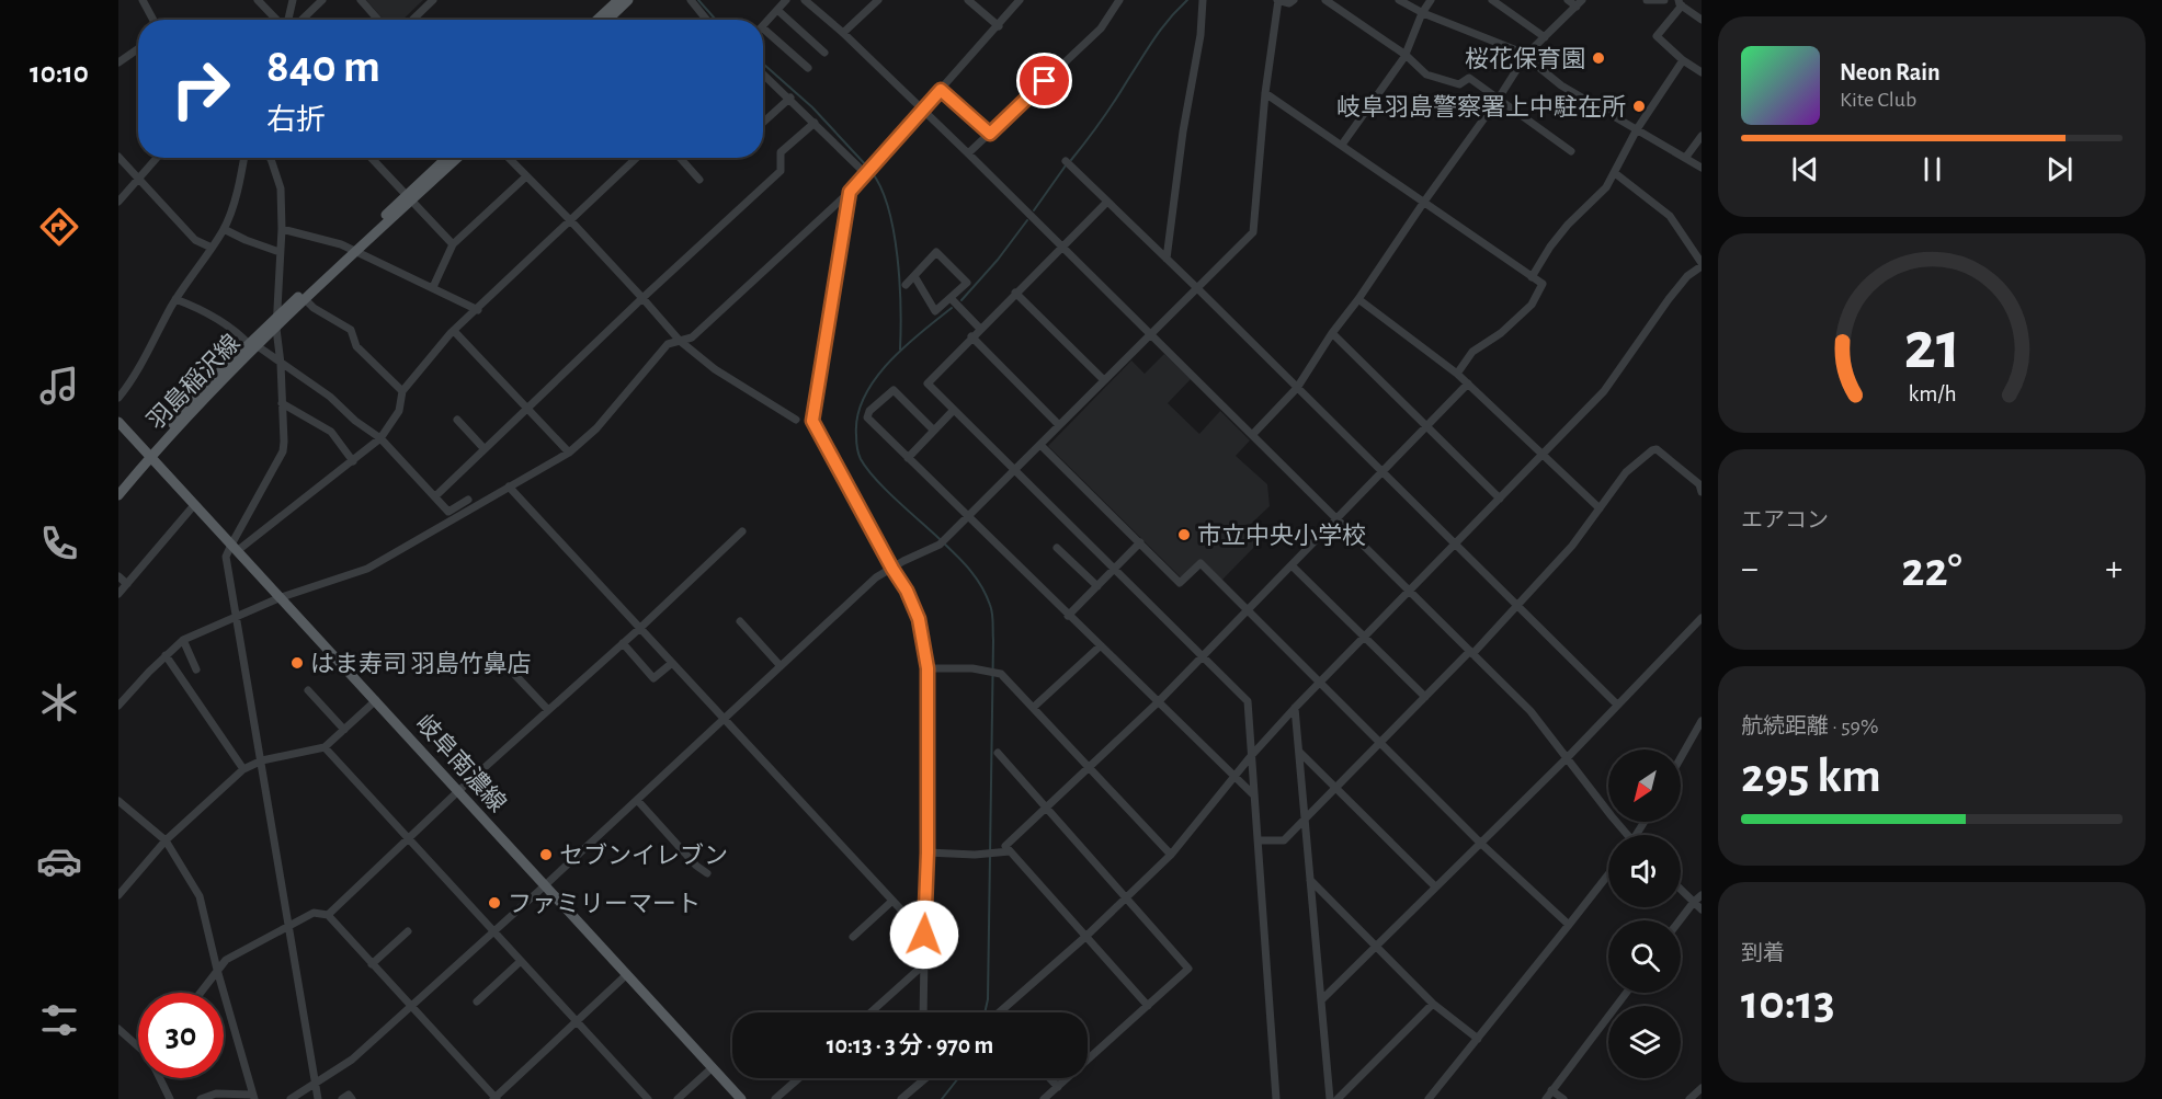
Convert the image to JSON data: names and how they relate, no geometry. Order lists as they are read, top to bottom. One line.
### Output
{"streets":{"main road":["羽島稲沢線","岐阜南濃線"]},"crossings":[["羽島稲沢線","岐阜南濃線"]],"places":["桜花保育園","岐阜羽島警察署上中駐在所","市立中央小学校","はま寿司 羽島竹鼻店","セブンイレブン","ファミリーマート"],"north":"bottom left","page":{"tabs":"10:10","turn":["840 m","右折"],"song":["Neon Rain","Kite Club"],"tile":["エアコン",["航続距離 · 59%","295 km"],["到着","10:13"]],"heat":["−","22°","+"],"limit":"30","trip":"10:13 · 3 分 · 970 m","gauge":["21","km/h"]}}
